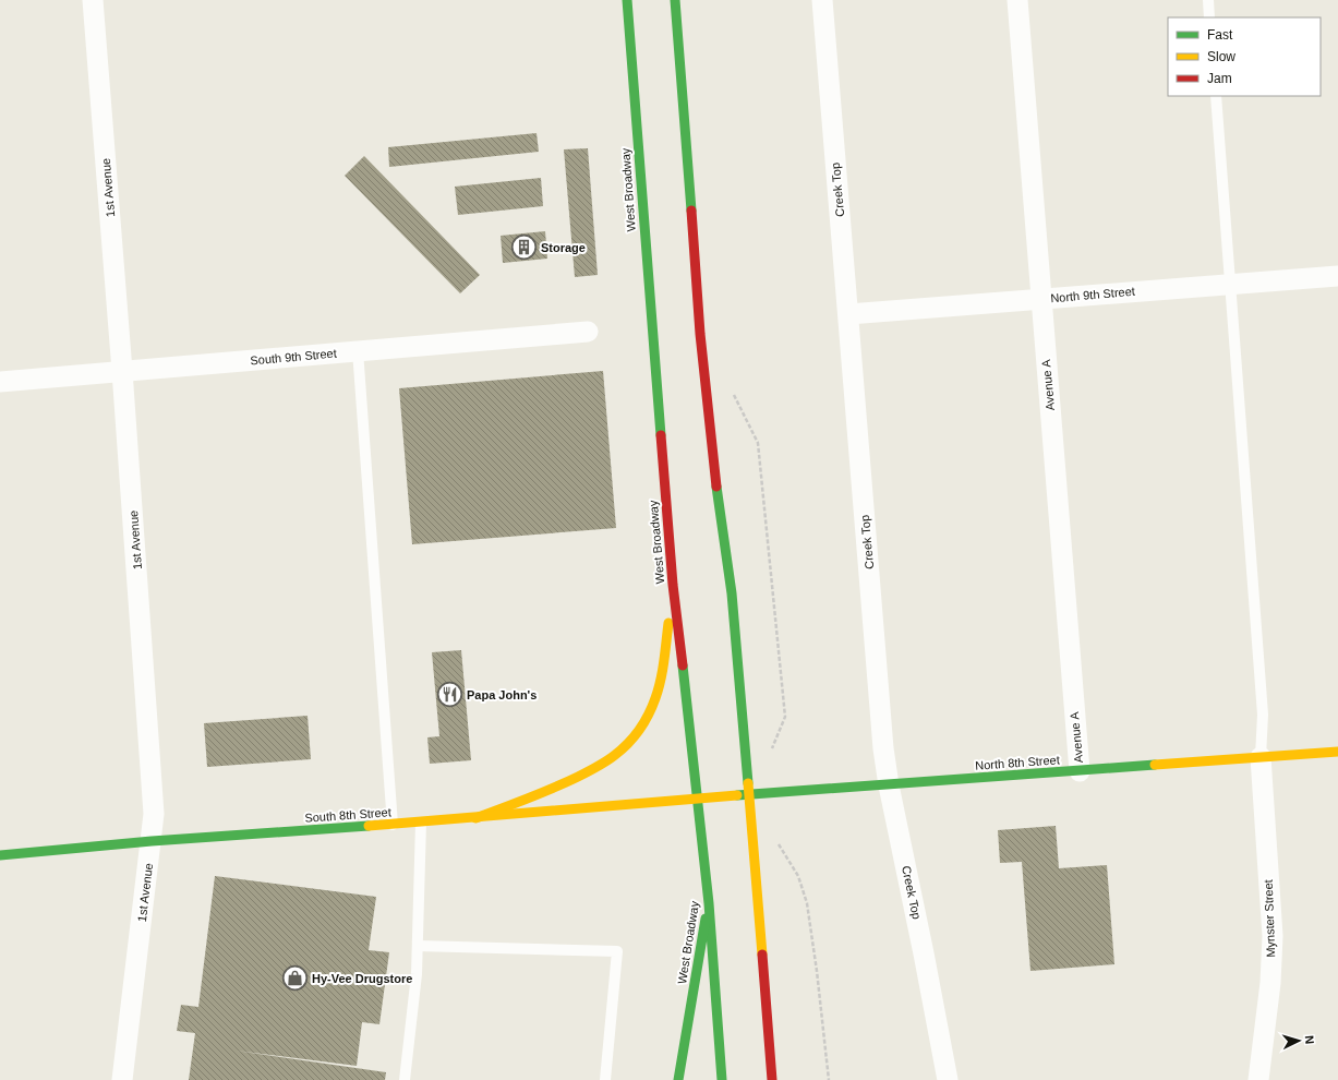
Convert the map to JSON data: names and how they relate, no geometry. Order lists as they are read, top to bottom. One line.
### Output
{"streets":{"main road":["West Broadway","North 8th Street","South 8th Street"],"street":["1st Avenue","Creek Top","North 9th Street","South 9th Street","Avenue A","Mynster Street"]},"crossings":[["1st Avenue","South 9th Street"],["1st Avenue","South 8th Street"],["West Broadway","North 8th Street"],["West Broadway","South 8th Street"],["Creek Top","North 9th Street"],["Creek Top","North 8th Street"],["North 9th Street","Avenue A"],["Avenue A","North 8th Street"],["North 8th Street","South 8th Street"],["North 8th Street","Mynster Street"]],"places":{"building":["Storage"],"restaurant":["Papa John's"],"shop":["Hy-Vee Drugstore"]},"legend":["Fast","Slow","Jam"],"north":"right"}
